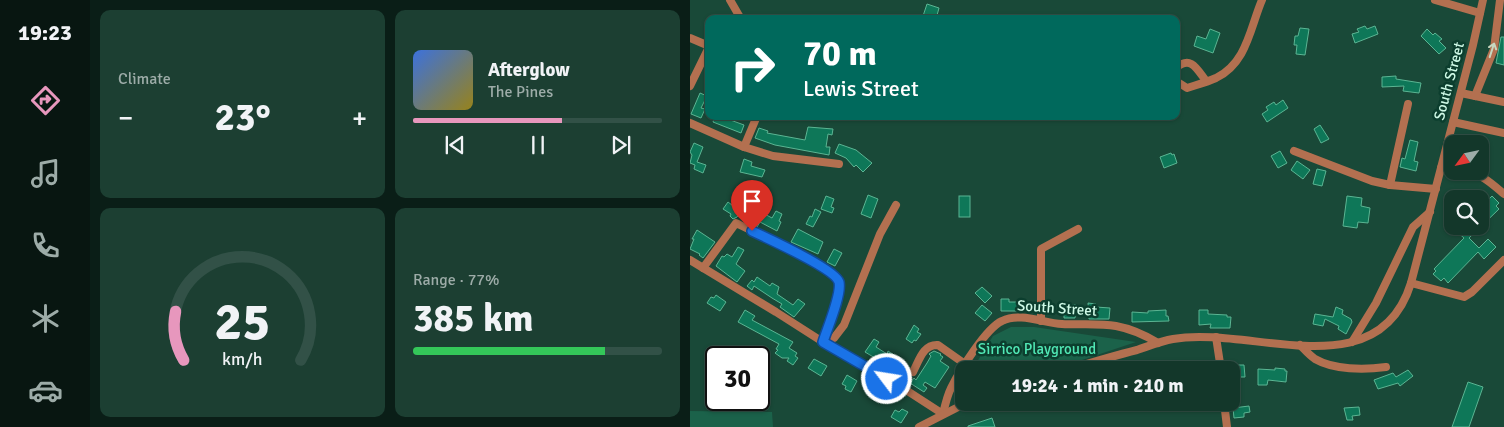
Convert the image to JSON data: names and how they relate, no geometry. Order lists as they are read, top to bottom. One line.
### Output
{"streets":{"street":["South Street"]},"parks":["Sirrico Playground"],"north":"bottom left","page":{"tabs":"19:23","tile":["Climate",["Range · 77%","385 km"]],"turn":["70 m","Lewis Street"],"song":["Afterglow","The Pines"],"heat":["−","23°","+"],"limit":"30","trip":"19:24 · 1 min · 210 m","gauge":["25","km/h"]}}
